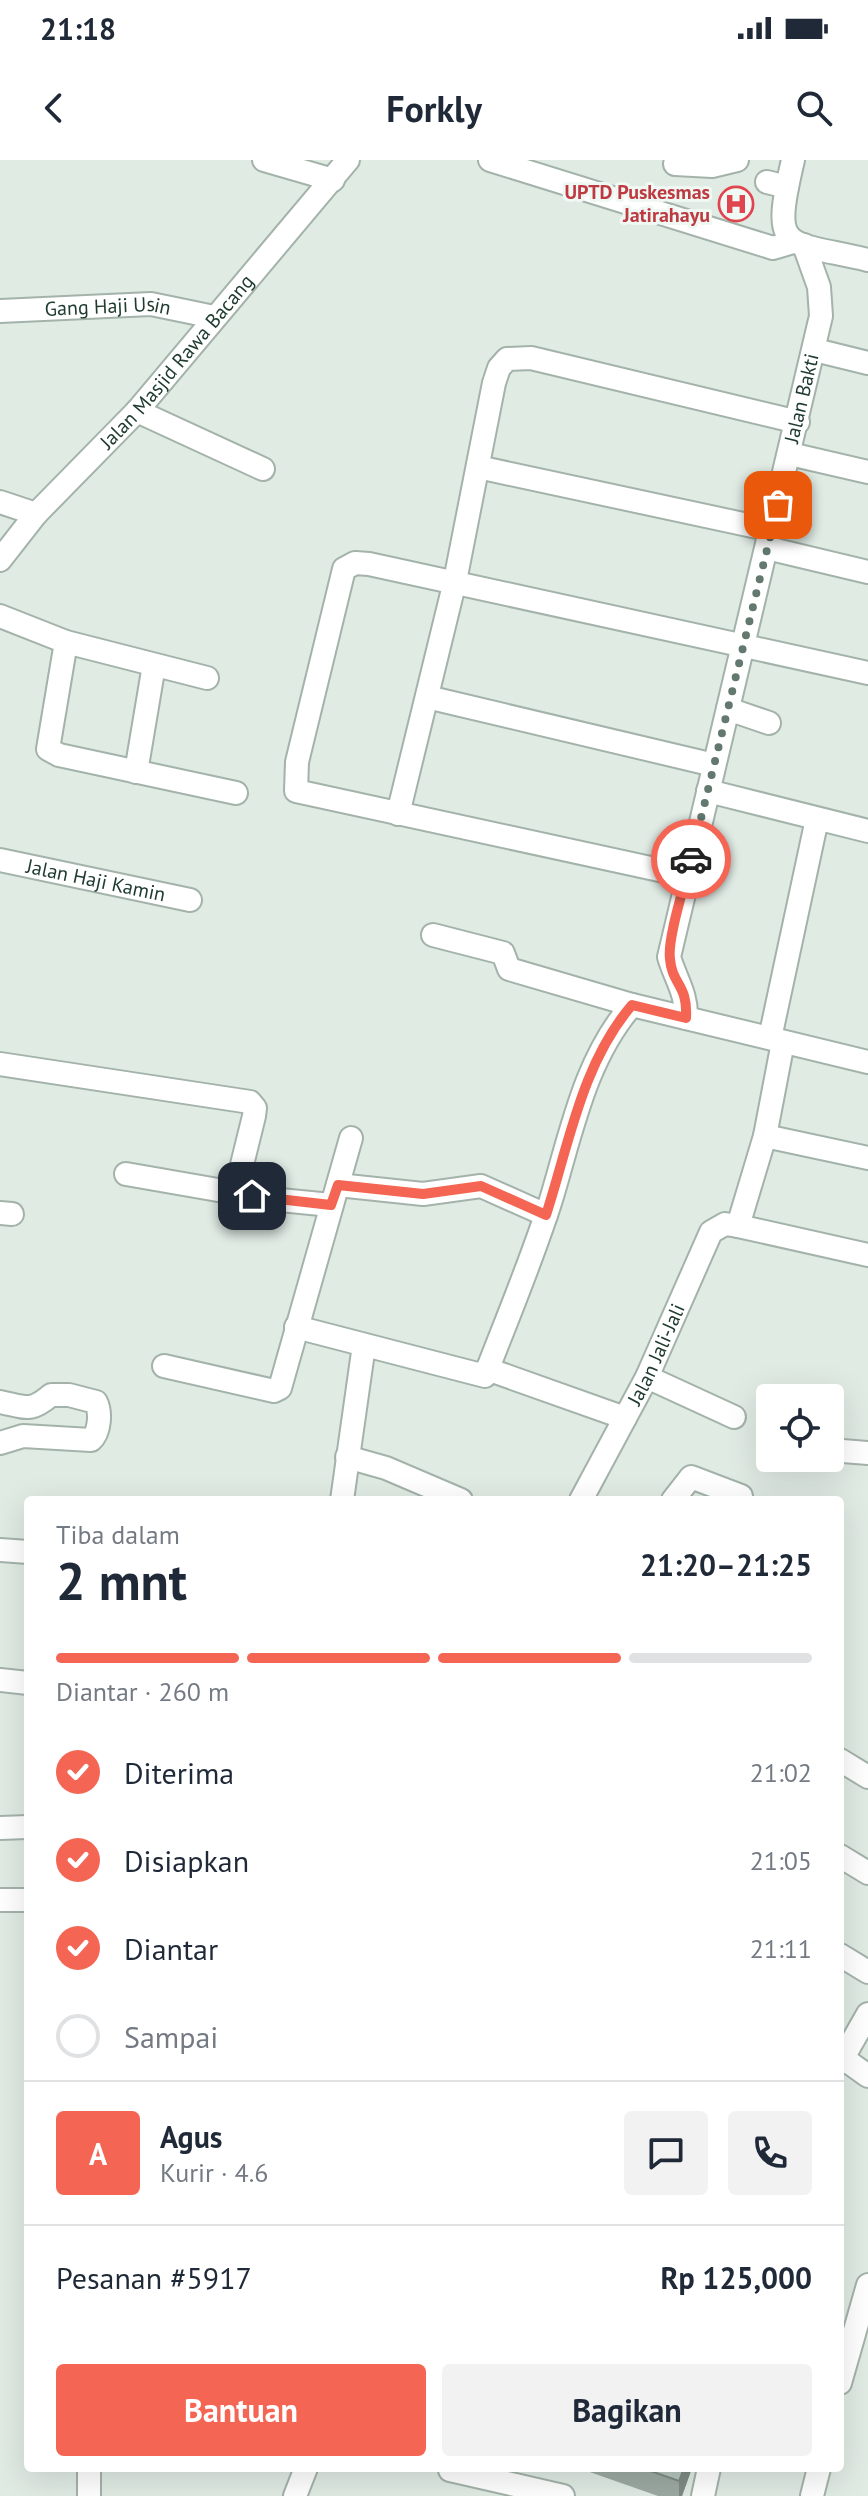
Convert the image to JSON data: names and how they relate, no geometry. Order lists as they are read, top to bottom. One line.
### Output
{"streets":{"street":["Gang Haji Usin","Jalan Masjid Rawa Bacang","Jalan Bakti","Jalan Haji Kamin","Jalan Jali-Jali"]},"crossings":[["Gang Haji Usin","Jalan Masjid Rawa Bacang"]],"places":{"hospital":["UPTD Puskesmas Jatirahayu"]},"page":{"status":"21:18","header":"Forkly","heading":["2 mnt","Tiba dalam","21:20–21:25"],"panel":["Agus","Kurir · 4.6","Pesanan #5917","Rp 125,000"],"bar":"Diantar · 260 m","list":[["Diterima","21:02"],["Disiapkan","21:05"],["Diantar","21:11"],"Sampai"],"round":"A","buttons":["Bantuan","Bagikan"]}}
